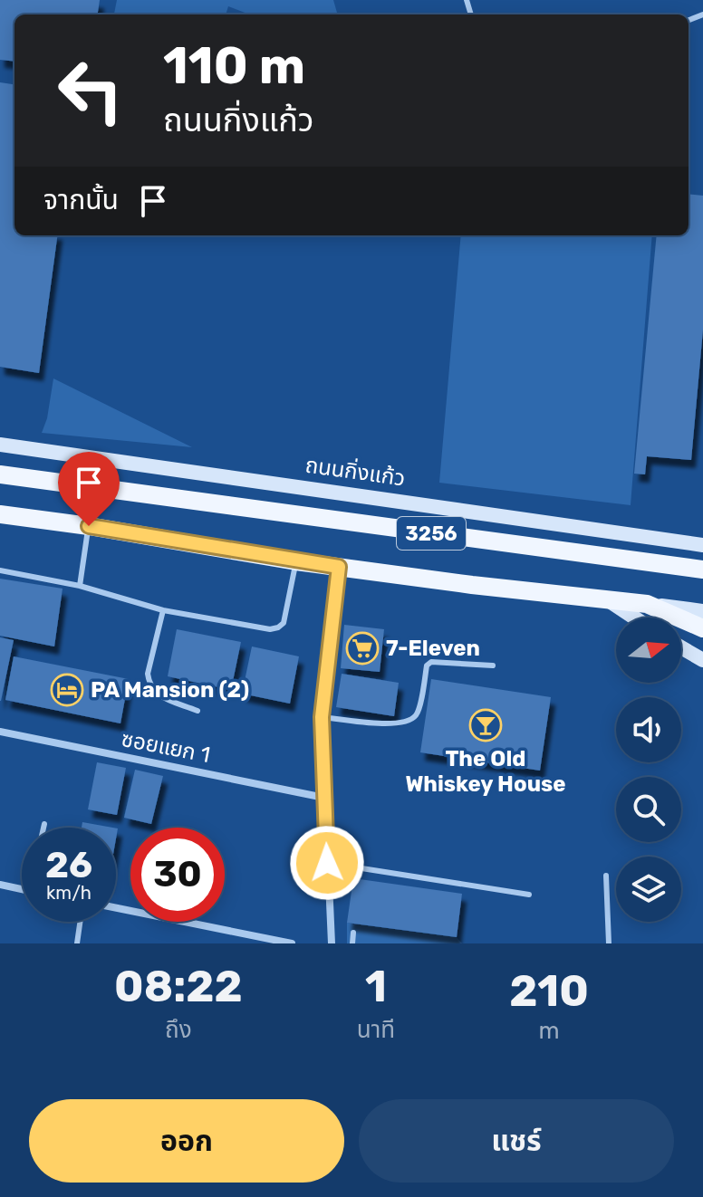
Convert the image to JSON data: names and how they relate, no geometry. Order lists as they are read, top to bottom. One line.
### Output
{"streets":{"main road":["ถนนกิ่งแก้ว","3256"],"street":["ซอยแยก 1"]},"places":{"supermarket":["7-Eleven"],"hotel":["PA Mansion (2)"],"bar":["The Old Whiskey House"]},"north":"right","page":{"turn":["110 m","ถนนกิ่งแก้ว"],"then":"จากนั้น","speed":"26 km/h","limit":"30","eta":["08:22","ถึง","1","นาที","210","m"],"buttons":["ออก","แชร์"]}}
